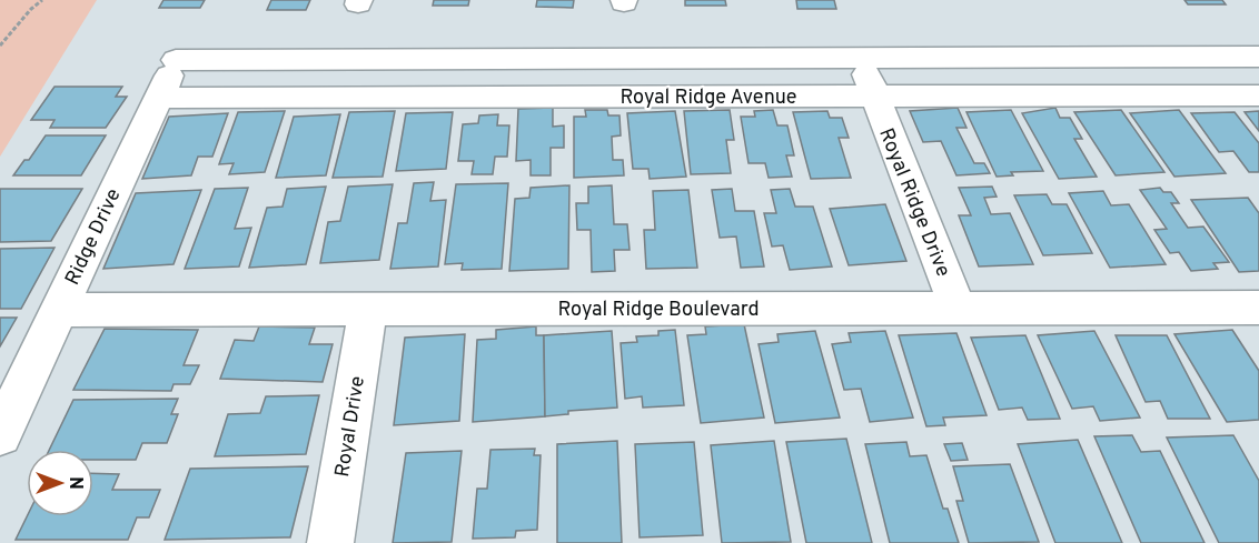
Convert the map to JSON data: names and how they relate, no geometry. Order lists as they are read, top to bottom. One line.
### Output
{"streets":{"street":["Royal Ridge Avenue","Royal Ridge Drive","Ridge Drive","Royal Ridge Boulevard","Royal Drive"]},"crossings":[["Royal Ridge Avenue","Royal Ridge Drive"],["Royal Ridge Avenue","Ridge Drive"],["Royal Ridge Drive","Royal Ridge Boulevard"],["Ridge Drive","Royal Ridge Boulevard"],["Royal Ridge Boulevard","Royal Drive"]],"north":"right"}
